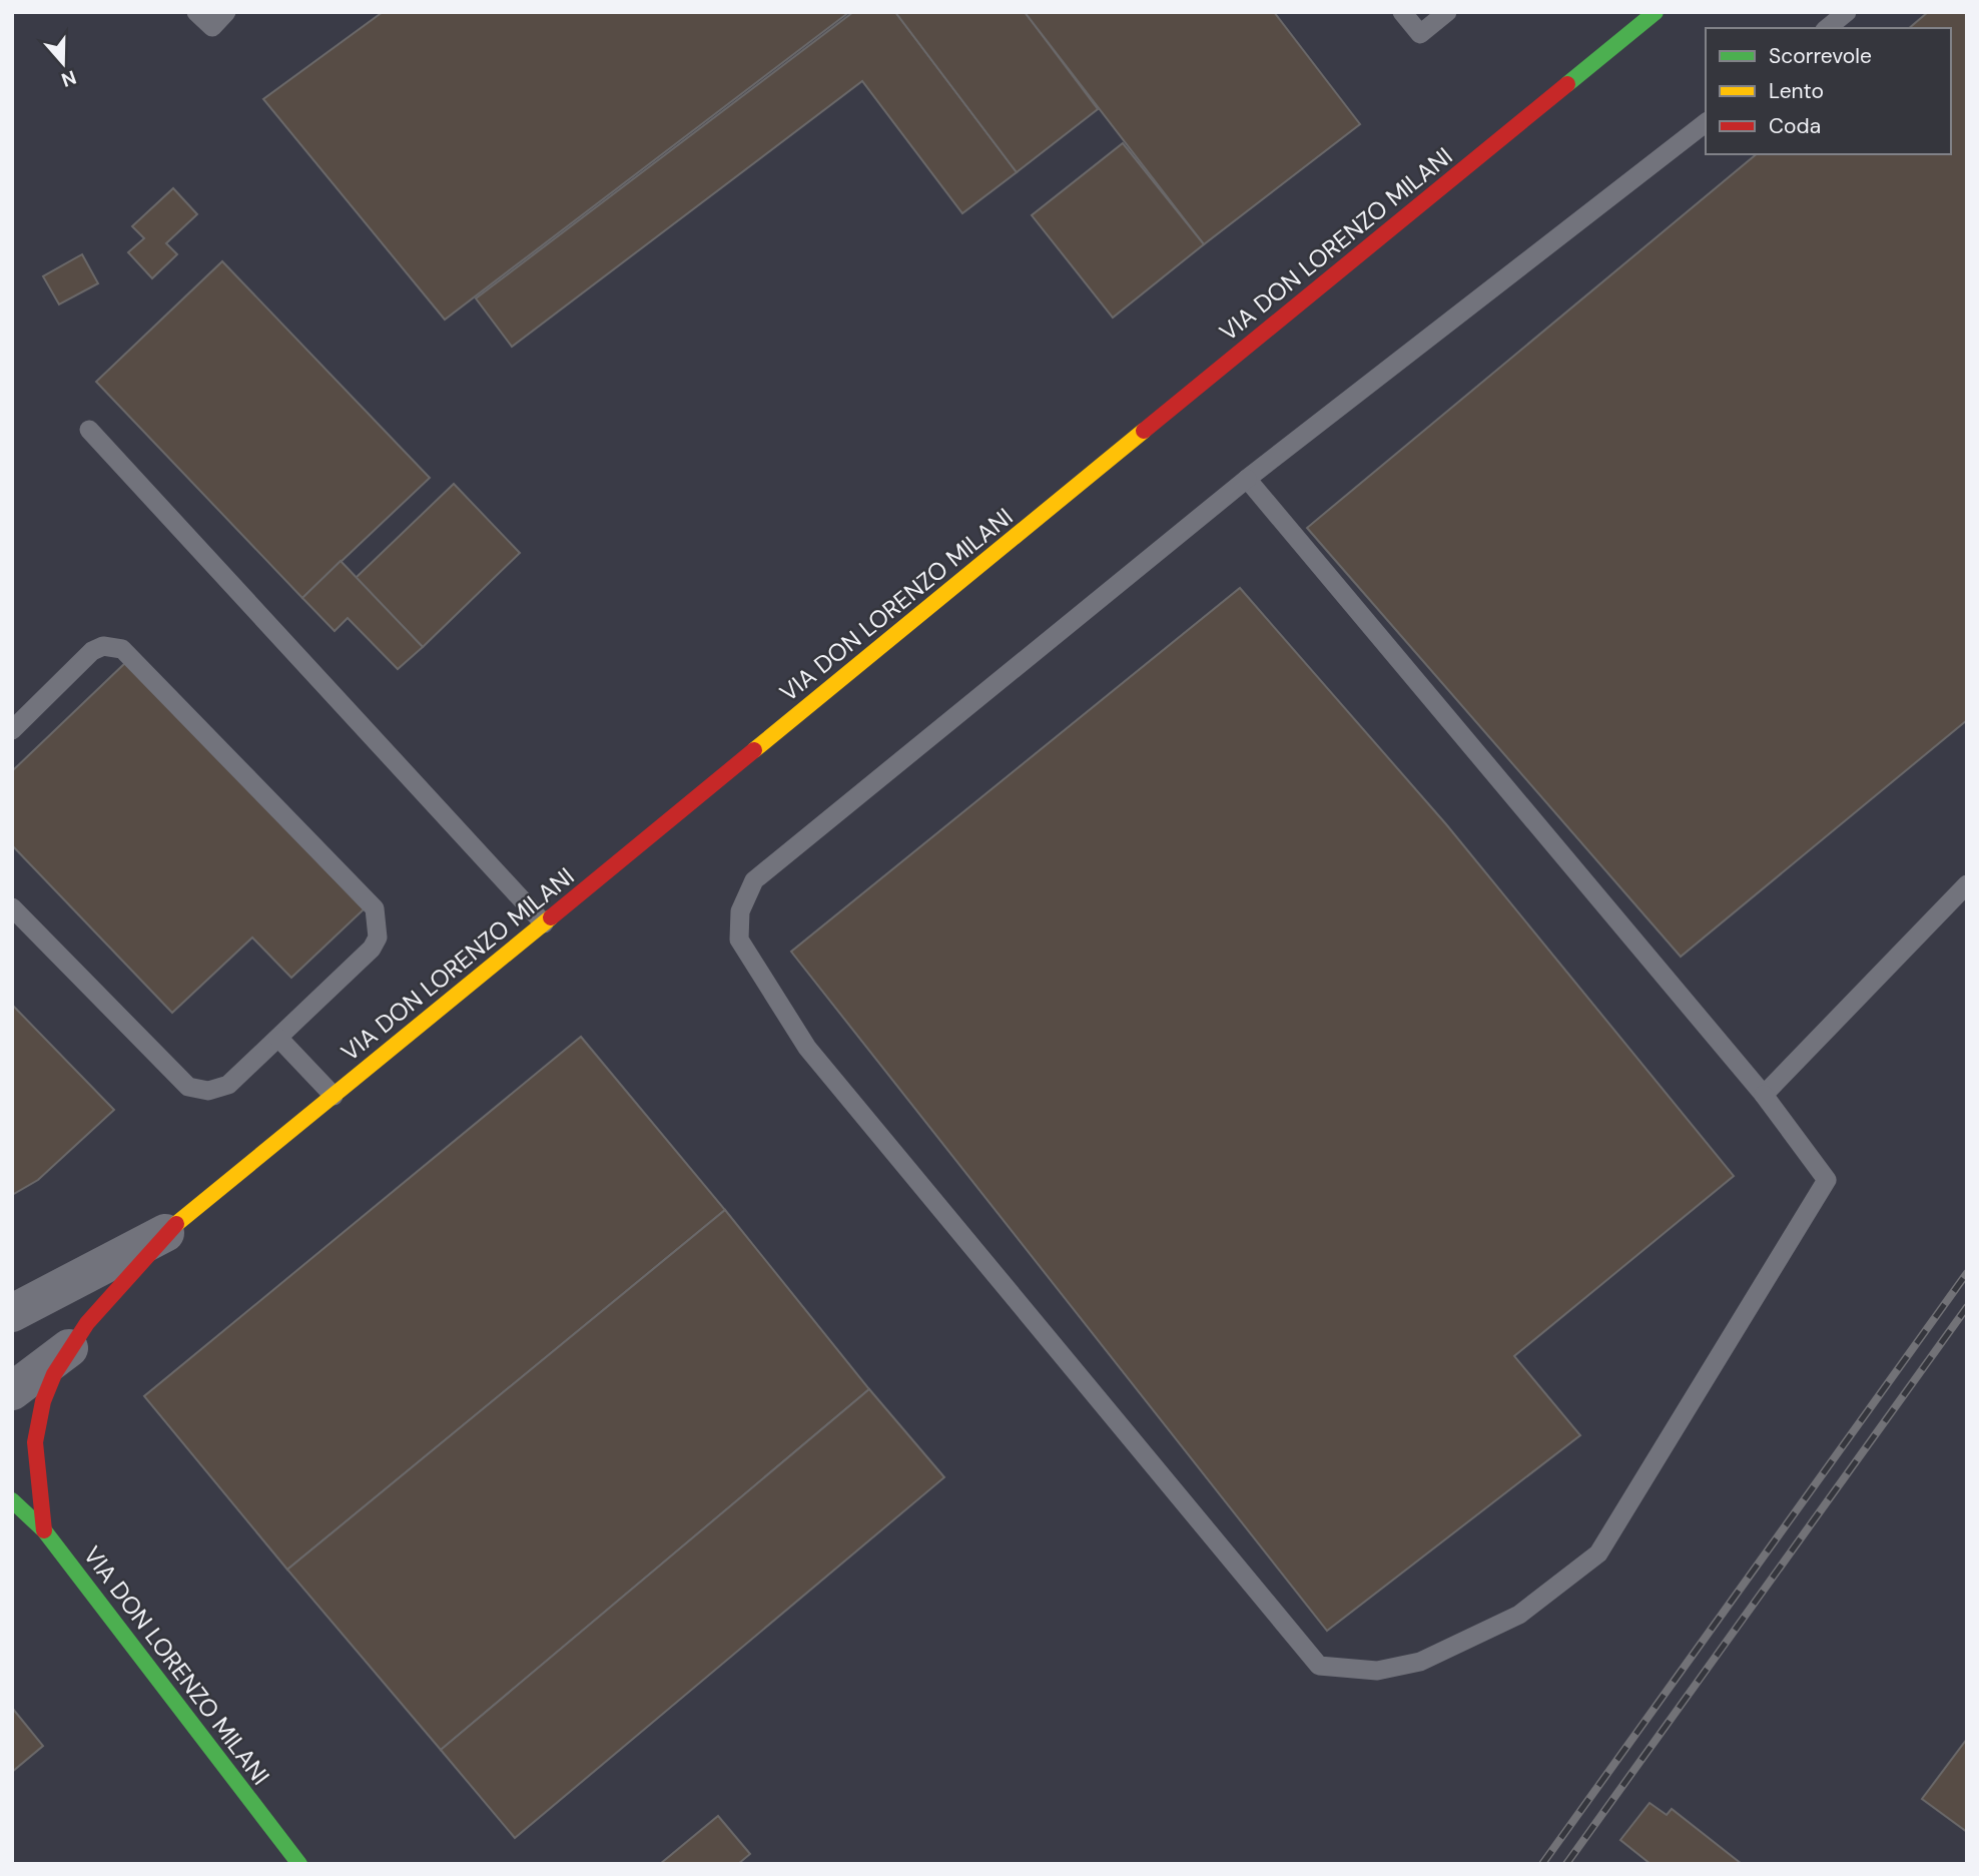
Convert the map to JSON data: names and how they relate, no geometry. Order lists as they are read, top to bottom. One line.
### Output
{"streets":{"street":["VIA DON LORENZO MILANI"]},"legend":["Scorrevole","Lento","Coda"],"north":"bottom"}
